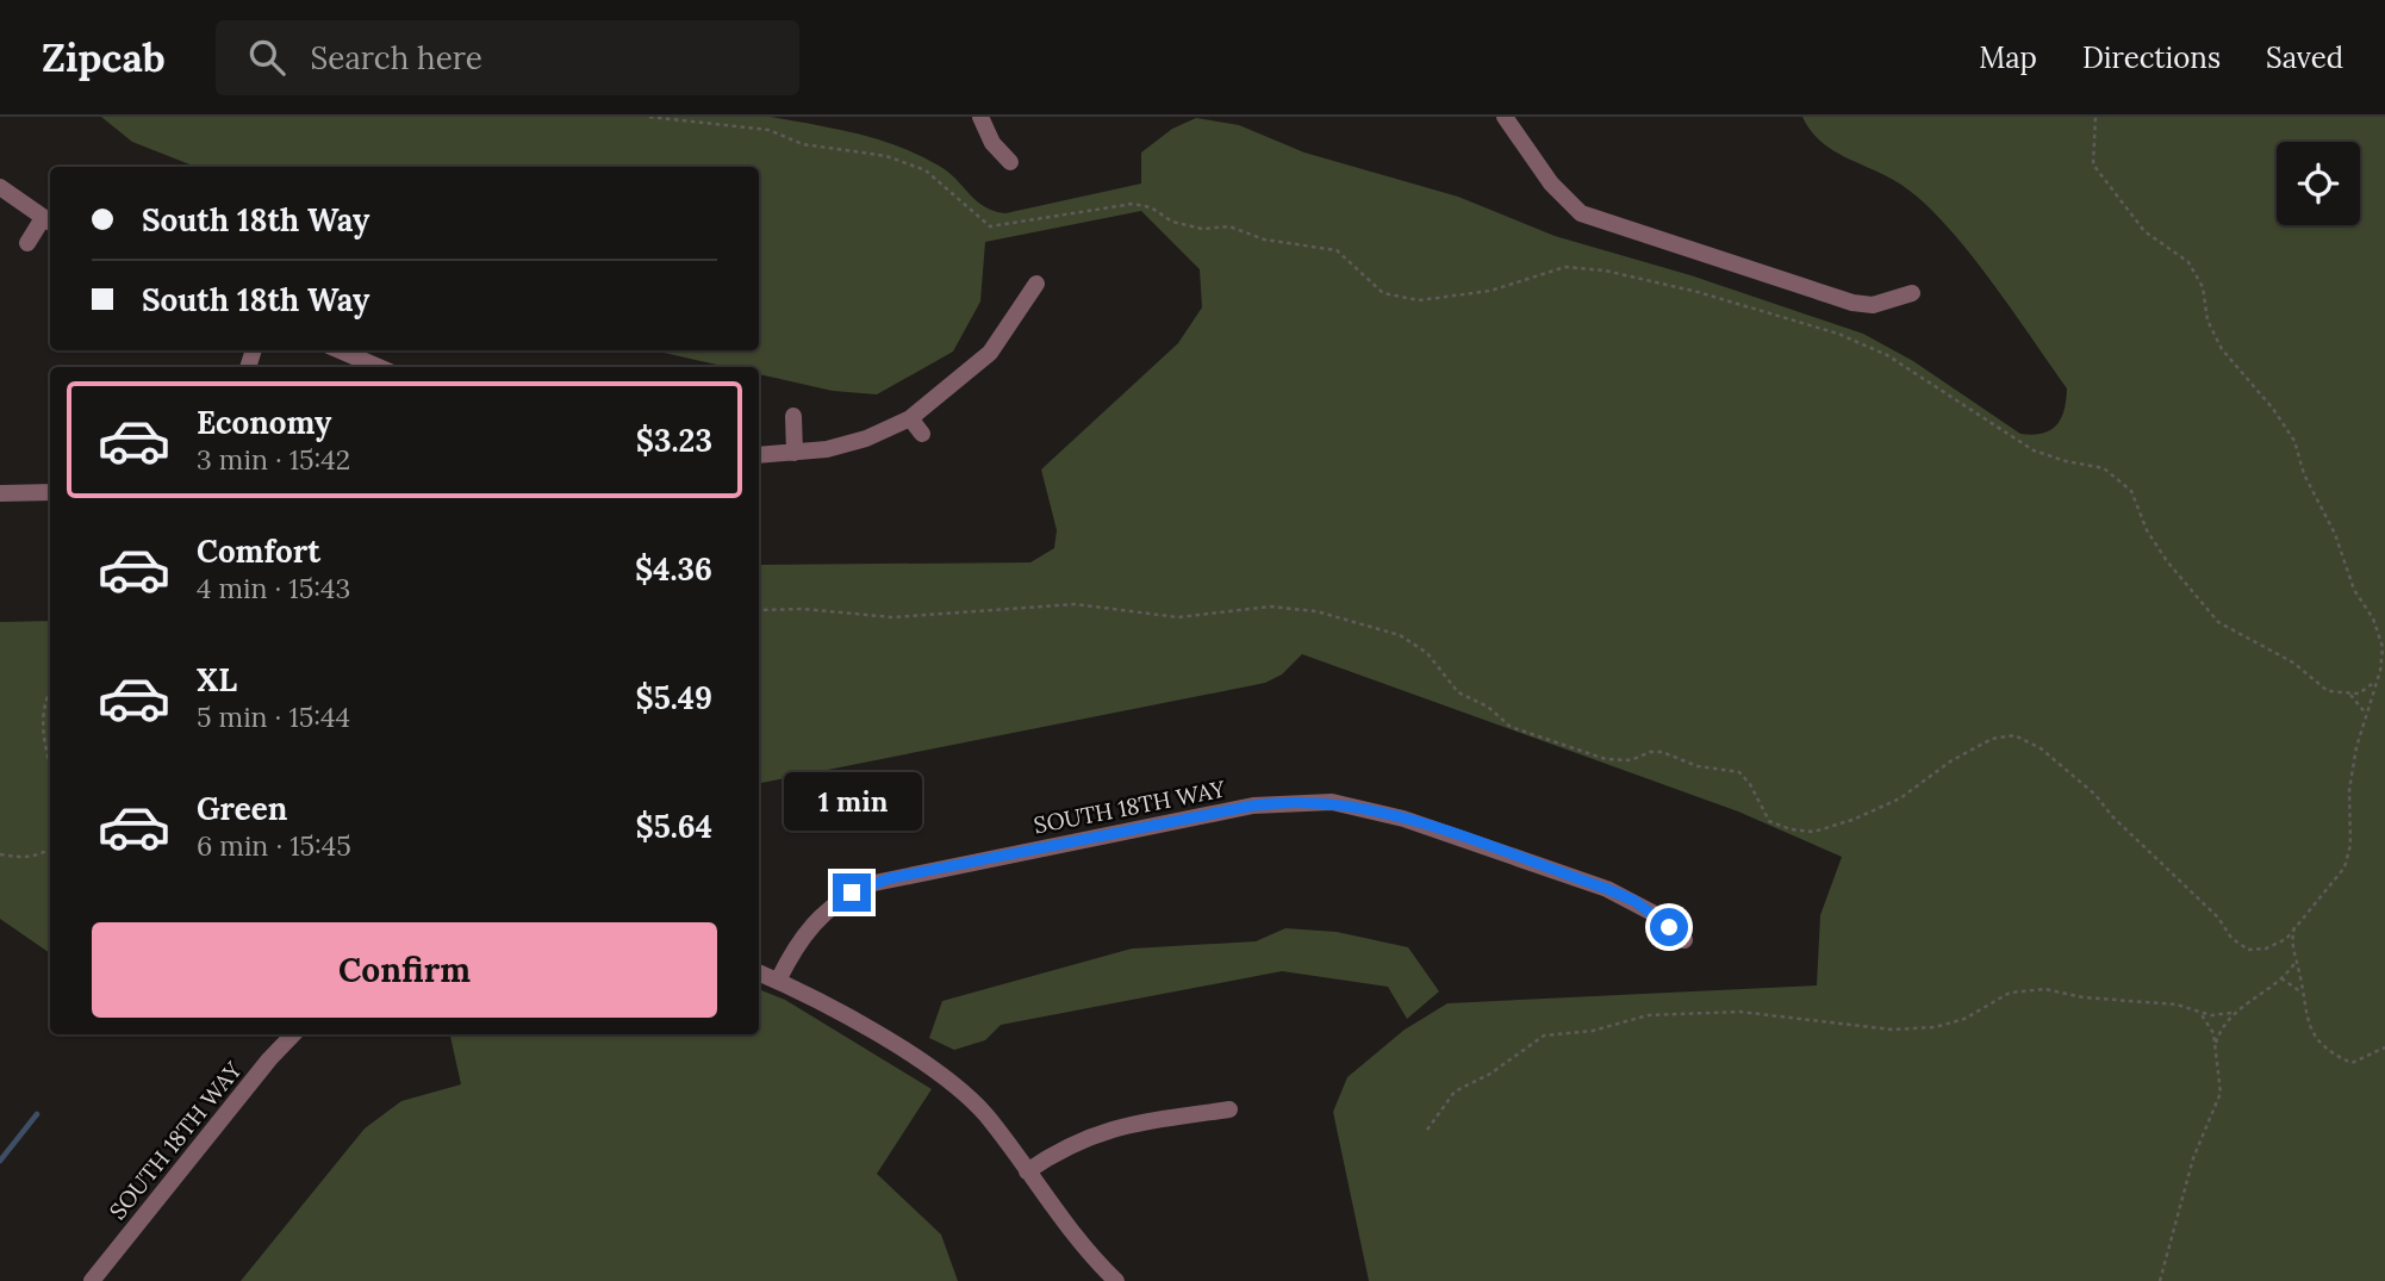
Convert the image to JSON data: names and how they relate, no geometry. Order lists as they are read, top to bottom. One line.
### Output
{"streets":{"street":["SOUTH 18TH WAY"]},"page":{"header":"Zipcab","search":"Search here","nav":["Map","Directions","Saved"],"banner":["South 18th Way","South 18th Way"],"list":[{"name":"Economy","note":"3 min · 15:42","value":"$3.23"},{"name":"Comfort","note":"4 min · 15:43","value":"$4.36"},{"name":"XL","note":"5 min · 15:44","value":"$5.49"},{"name":"Green","note":"6 min · 15:45","value":"$5.64"}],"bubble":"1 min","buttons":"Confirm"}}
